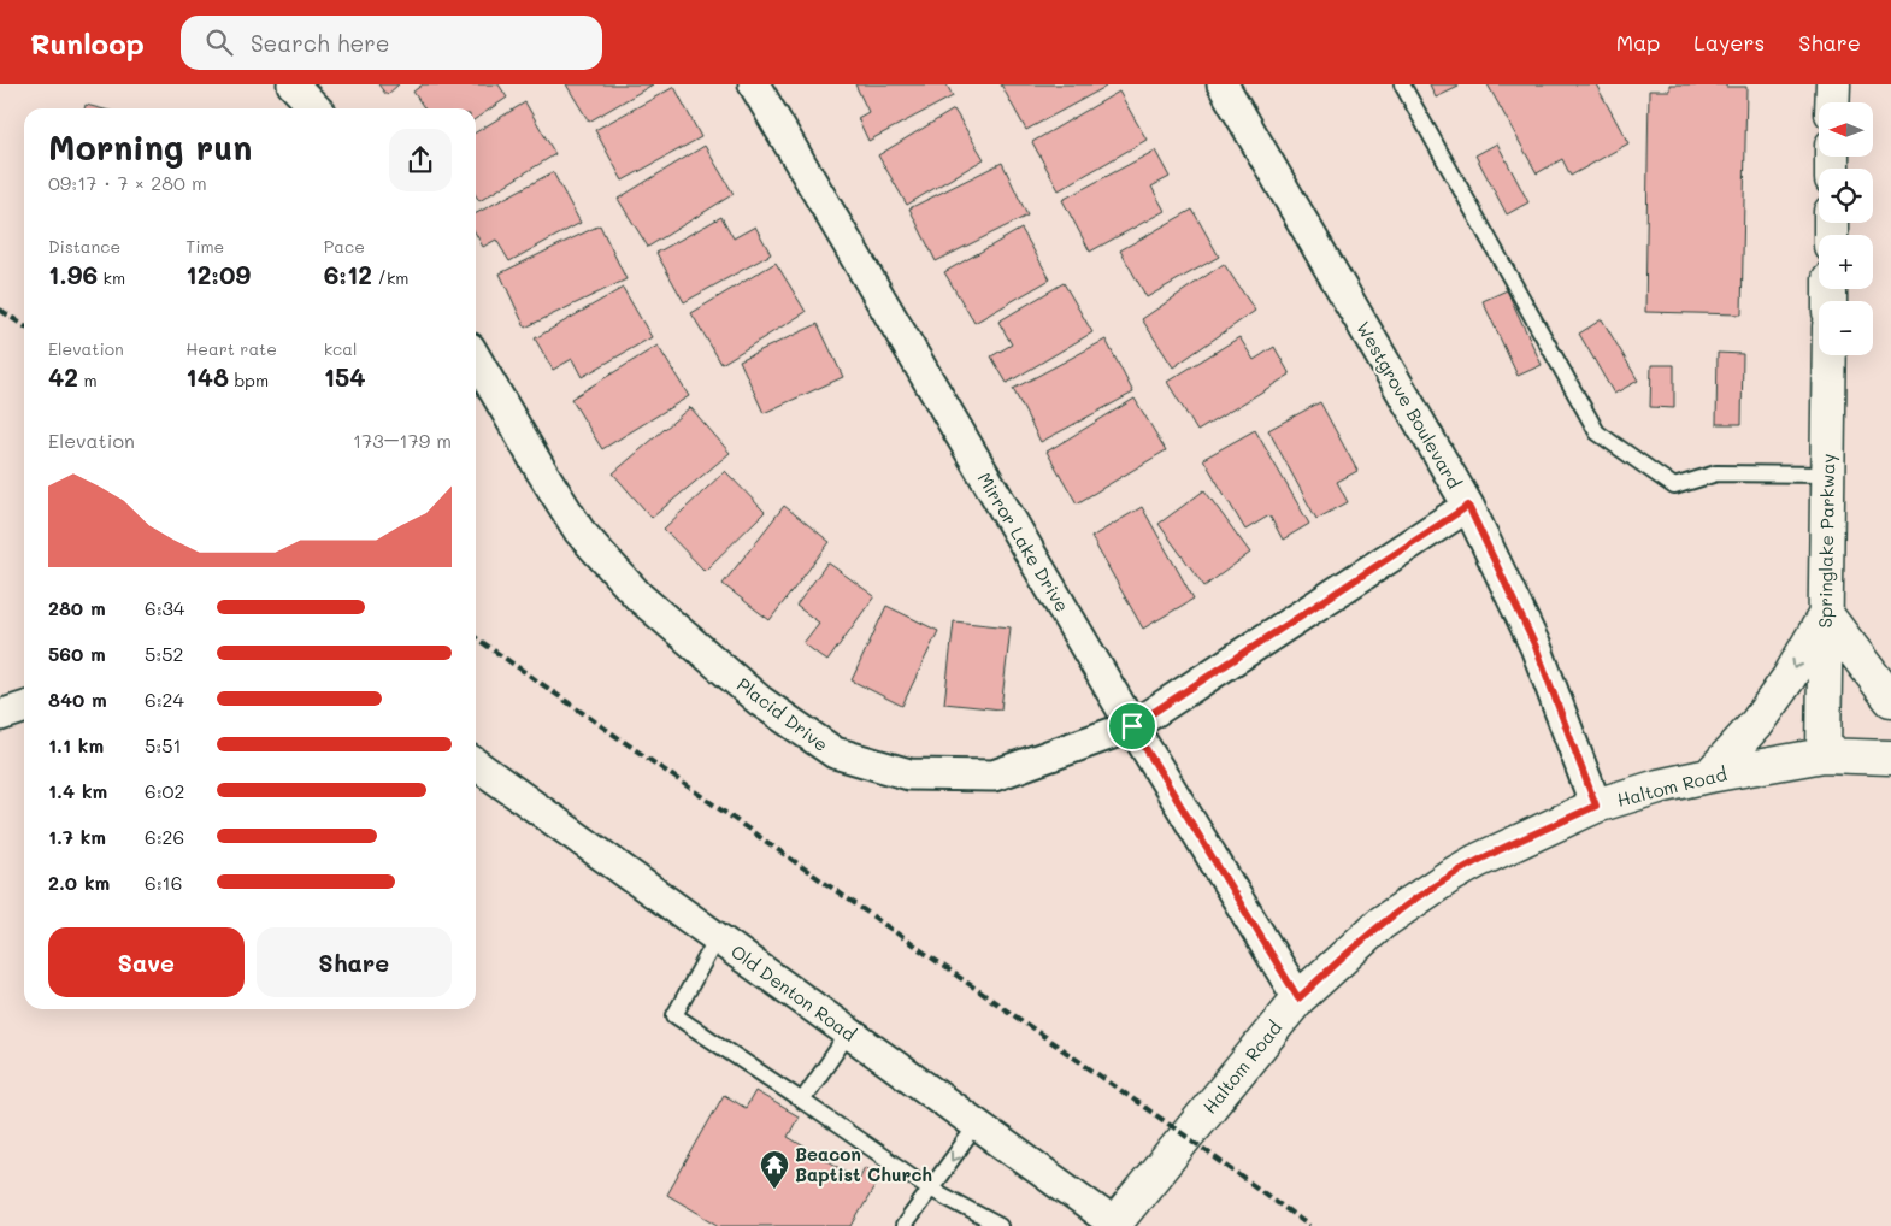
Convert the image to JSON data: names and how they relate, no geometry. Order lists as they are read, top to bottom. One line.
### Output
{"streets":{"main road":["Springlake Parkway","Haltom Road"],"street":["Westgrove Boulevard","Mirror Lake Drive","Placid Drive","Old Denton Road"]},"crossings":[["Westgrove Boulevard","Placid Drive"],["Westgrove Boulevard","Haltom Road"],["Springlake Parkway","Haltom Road"],["Mirror Lake Drive","Placid Drive"],["Mirror Lake Drive","Haltom Road"],["Haltom Road","Old Denton Road"]],"places":{"temple":["Beacon Baptist Church"]},"north":"left","page":{"header":"Runloop","search":"Search here","nav":["Map","Layers","Share"],"map_buttons":["+","−"],"heading":["Morning run","09:17 · 7 × 280 m"],"stats":[["Distance","1.96 km"],["Time","12:09"],["Pace","6:12 /km"],["Elevation","42 m"],["Heart rate","148 bpm"],["kcal","154"]],"chart":["Elevation","173–179 m"],"list":[{"name":"280 m","note":"6:34"},{"name":"560 m","note":"5:52"},{"name":"840 m","note":"6:24"},{"name":"1.1 km","note":"5:51"},{"name":"1.4 km","note":"6:02"},{"name":"1.7 km","note":"6:26"},{"name":"2.0 km","note":"6:16"}],"buttons":["Save","Share"]}}
